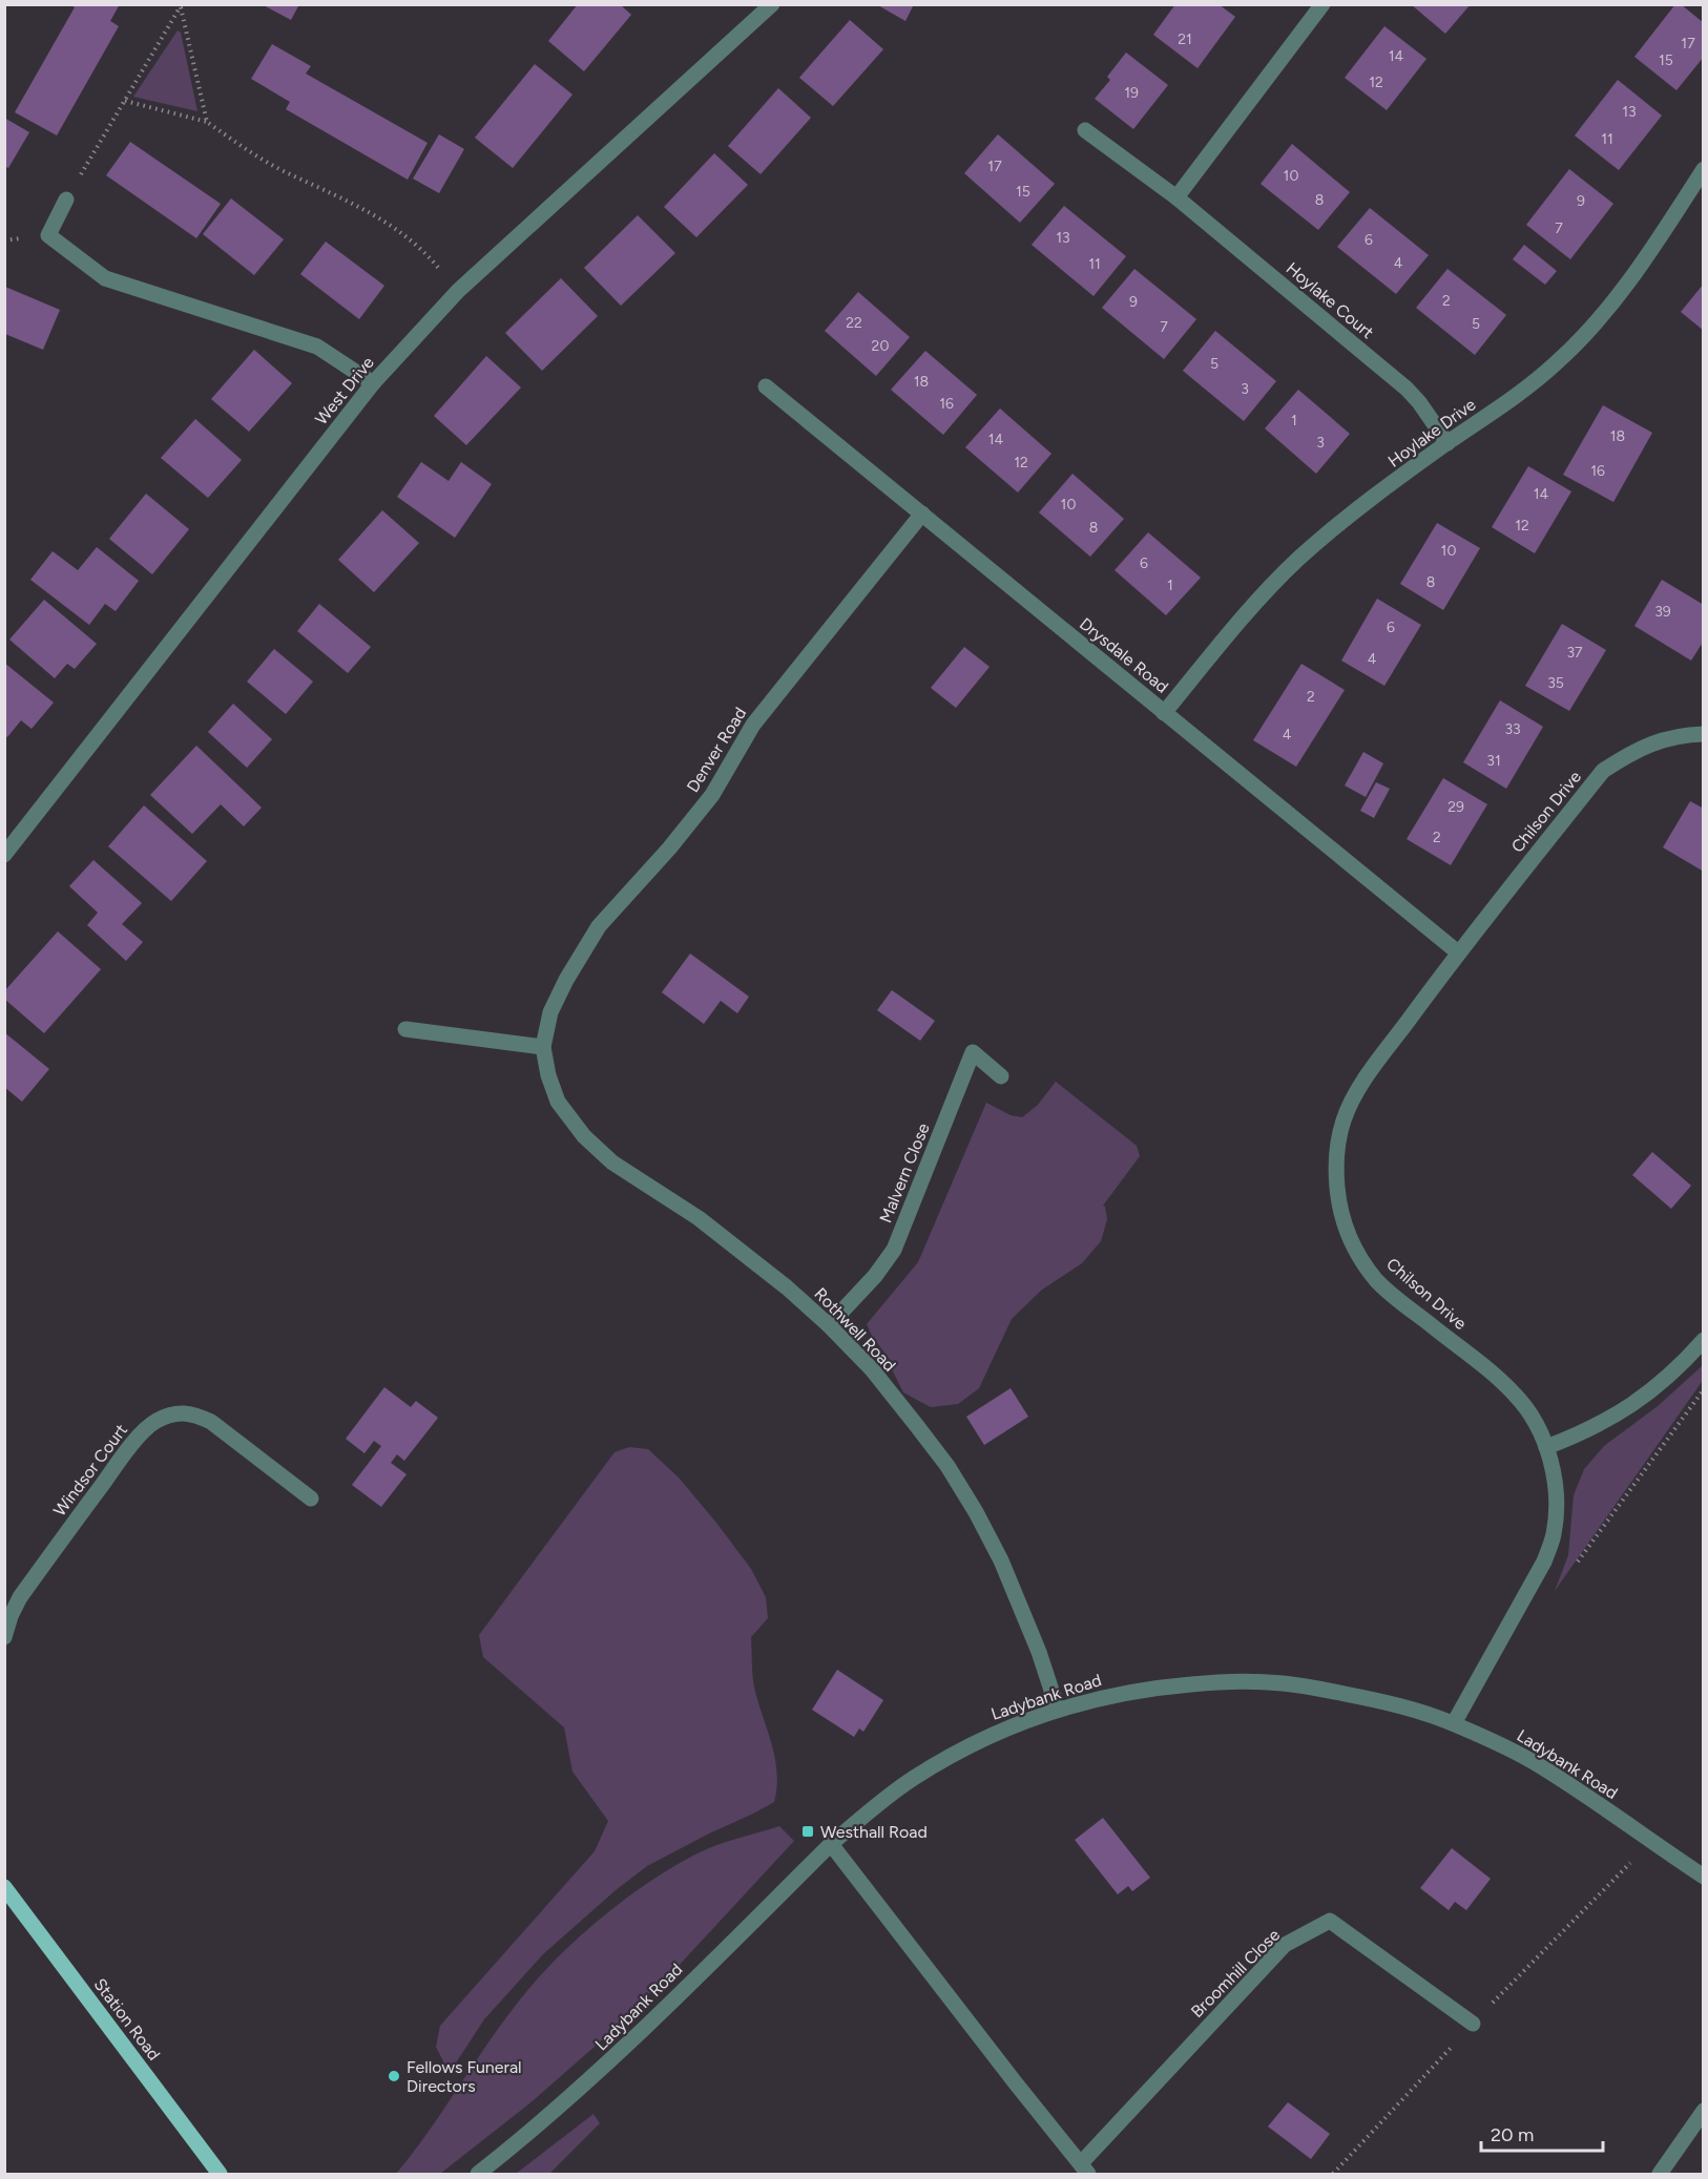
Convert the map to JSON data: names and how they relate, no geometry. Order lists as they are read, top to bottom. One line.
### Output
{"streets":{"main road":["Station Road"],"street":["Hoylake Court","West Drive","Hoylake Drive","Drysdale Road","Denver Road","Chilson Drive","Malvern Close","Rothwell Road","Windsor Court","Ladybank Road","Broomhill Close"]},"crossings":[["Hoylake Court","Hoylake Drive"],["Hoylake Drive","Drysdale Road"],["Drysdale Road","Denver Road"],["Drysdale Road","Chilson Drive"],["Denver Road","Rothwell Road"],["Chilson Drive","Ladybank Road"],["Malvern Close","Rothwell Road"],["Rothwell Road","Ladybank Road"]],"places":{"transit":["Westhall Road"],"other":["Fellows Funeral Directors"]},"house_numbers":["21","17","14","15","12","19","13","11","17","10","15","8","9","7","13","6","4","11","2","9","22","5","7","20","5","18","3","16","1","18","14","3","12","16","14","10","12","8","10","6","8","1","39","6","37","4","35","2","33","4","31","29","2"],"scale_bar":"20 m"}
